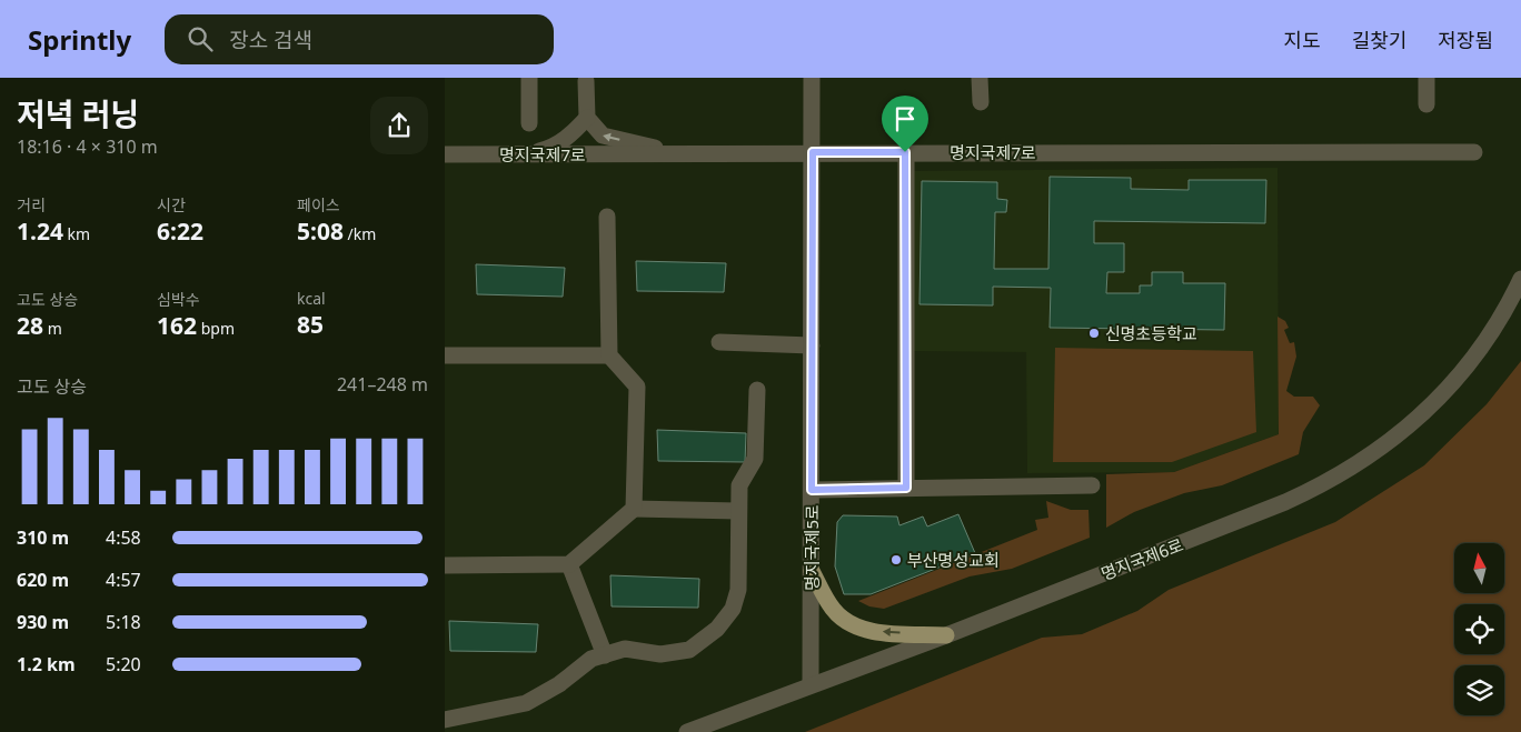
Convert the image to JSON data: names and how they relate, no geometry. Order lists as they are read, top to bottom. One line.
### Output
{"streets":{"street":["명지국제7로","명지국제5로","명지국제6로"]},"crossings":[["명지국제7로","명지국제5로"],["명지국제5로","명지국제6로"]],"places":["신명초등학교","부산명성교회"],"north":"top","page":{"header":"Sprintly","search":"장소 검색","nav":["지도","길찾기","저장됨"],"heading":["저녁 러닝","18:16 · 4 × 310 m"],"stats":[["거리","1.24 km"],["시간","6:22"],["페이스","5:08 /km"],["고도 상승","28 m"],["심박수","162 bpm"],["kcal","85"]],"chart":["고도 상승","241–248 m"],"list":[{"name":"310 m","note":"4:58"},{"name":"620 m","note":"4:57"},{"name":"930 m","note":"5:18"},{"name":"1.2 km","note":"5:20"}]}}
